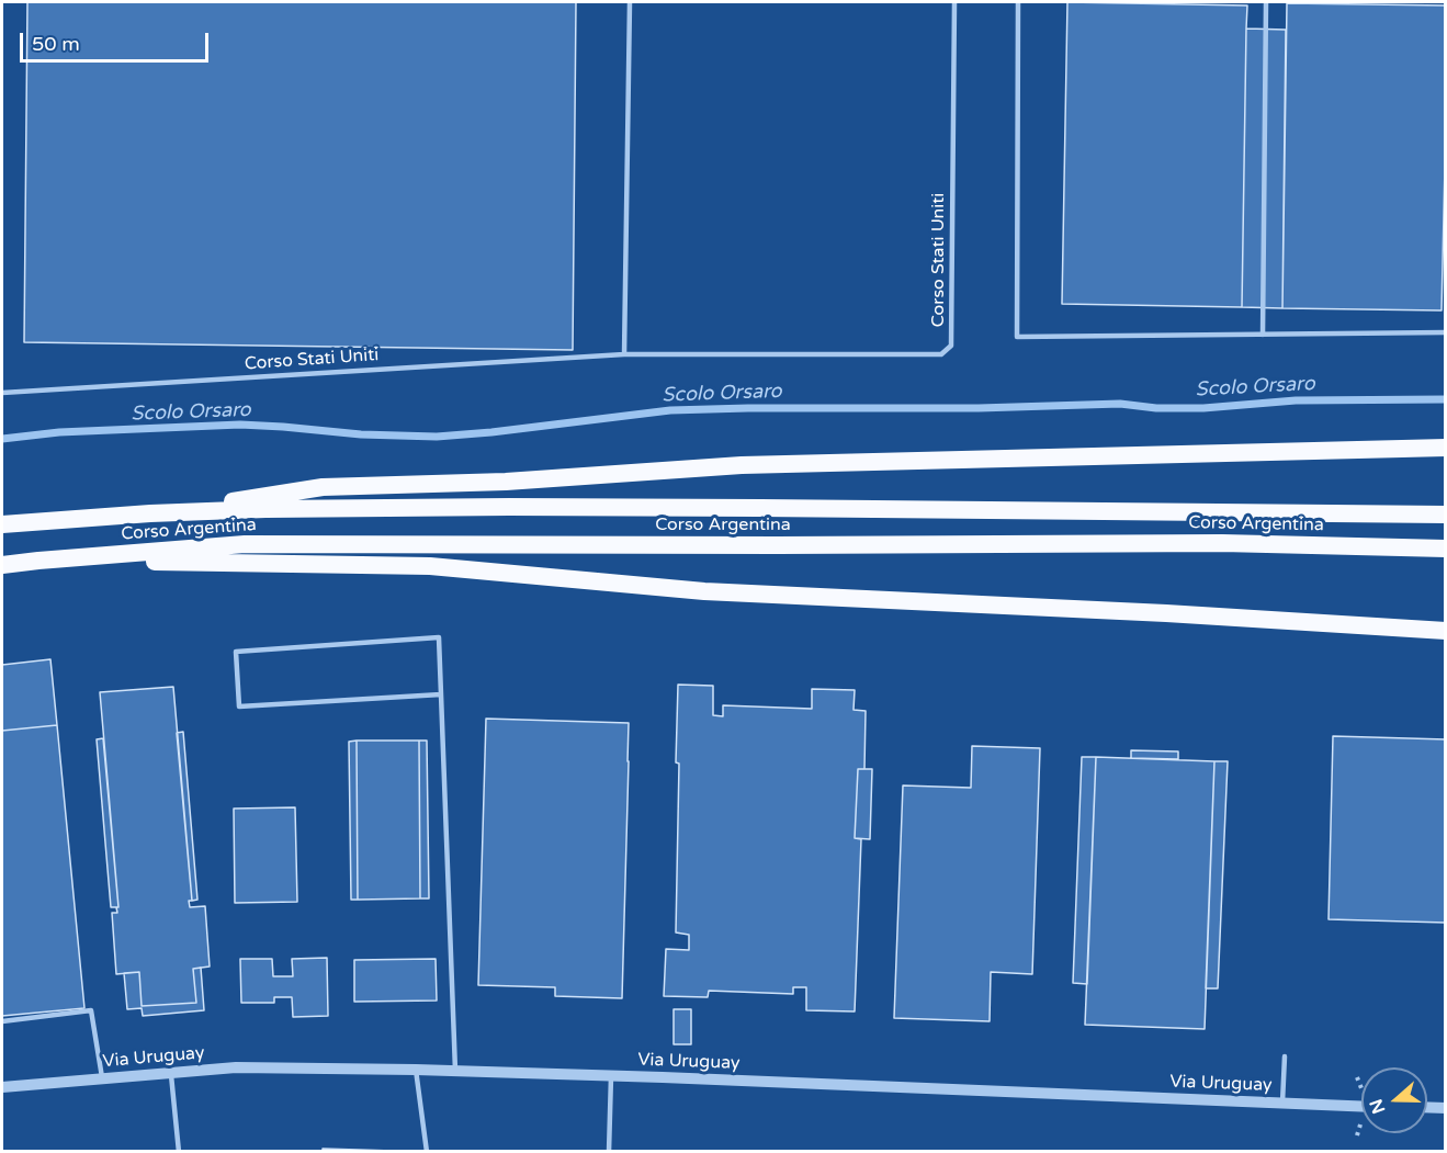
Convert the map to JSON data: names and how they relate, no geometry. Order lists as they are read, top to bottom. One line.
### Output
{"streets":{"highway":["Corso Argentina"],"street":["Via Uruguay"],"lane":["Corso Stati Uniti"]},"water":["Scolo Orsaro"],"scale_bar":"50 m","north":"left"}
